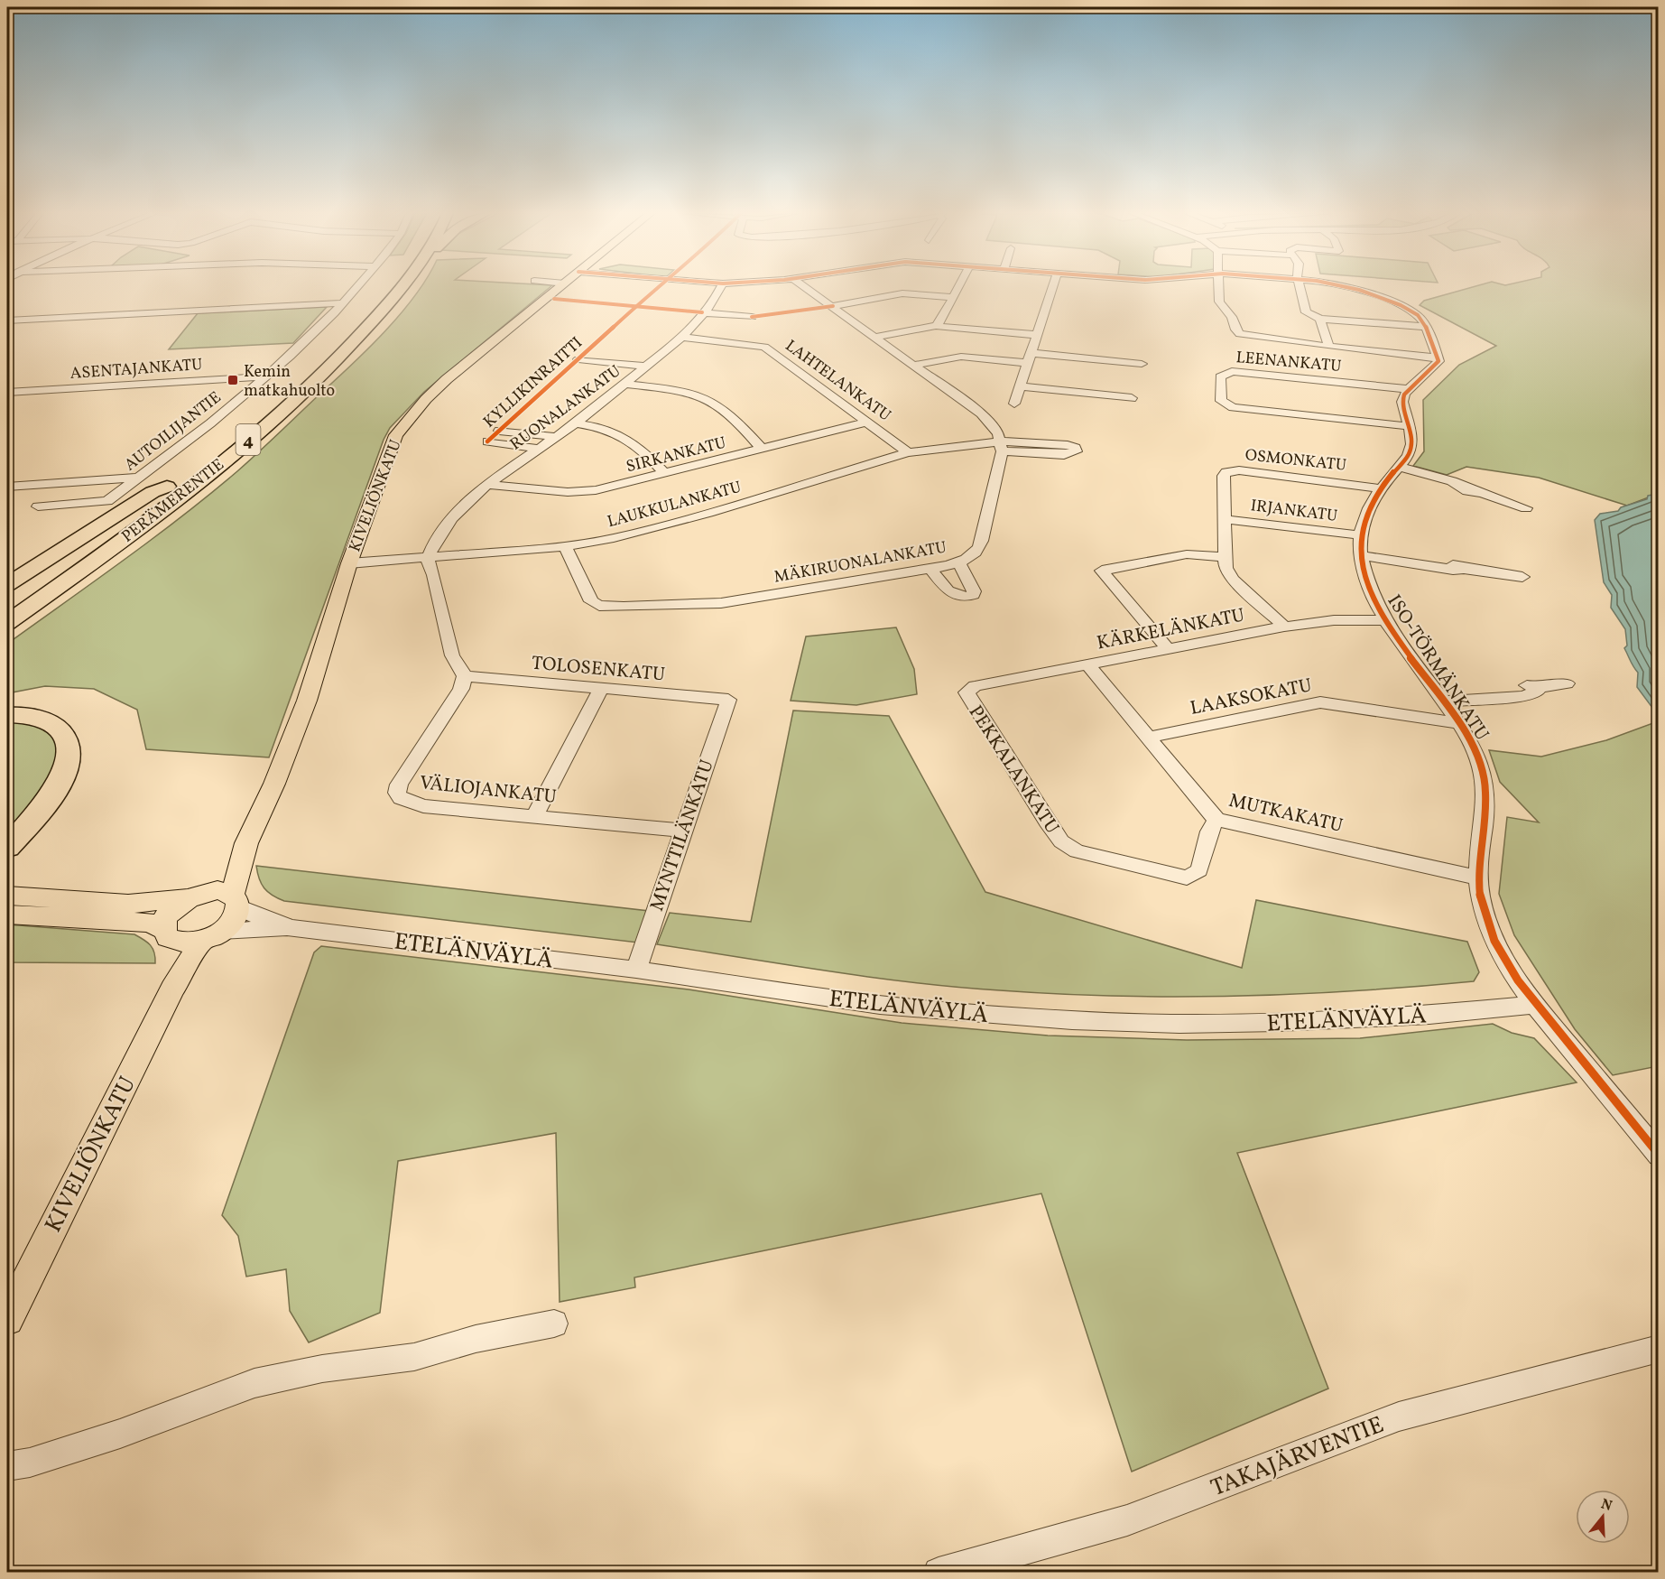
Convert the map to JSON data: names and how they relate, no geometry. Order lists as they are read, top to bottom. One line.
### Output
{"streets":{"highway":["4","PERÄMERENTIE"],"main road":["KIVELIÖNKATU"],"street":["LEENANKATU","ASENTAJANKATU","LAHTELANKATU","RUONALANKATU","AUTOILIJANTIE","SIRKANKATU","OSMONKATU","LAUKKULANKATU","IRJANKATU","MÄKIRUONALANKATU","KÄRKELÄNKATU","ISO-TÖRMÄNKATU","TOLOSENKATU","LAAKSOKATU","PEKKALANKATU","VÄLIOJANKATU","MUTKAKATU","MYNTTILÄNKATU","ETELÄNVÄYLÄ","TAKAJÄRVENTIE"],"cycle path":["KYLLIKINRAITTI"]},"crossings":[["LEENANKATU","ISO-TÖRMÄNKATU"],["ASENTAJANKATU","AUTOILIJANTIE"],["LAHTELANKATU","RUONALANKATU"],["LAHTELANKATU","SIRKANKATU"],["LAHTELANKATU","LAUKKULANKATU"],["RUONALANKATU","SIRKANKATU"],["RUONALANKATU","LAUKKULANKATU"],["OSMONKATU","IRJANKATU"],["OSMONKATU","KÄRKELÄNKATU"],["OSMONKATU","ISO-TÖRMÄNKATU"],["KIVELIÖNKATU","LAUKKULANKATU"],["KIVELIÖNKATU","ETELÄNVÄYLÄ"],["LAUKKULANKATU","MÄKIRUONALANKATU"],["IRJANKATU","ISO-TÖRMÄNKATU"],["KÄRKELÄNKATU","ISO-TÖRMÄNKATU"],["KÄRKELÄNKATU","PEKKALANKATU"],["KÄRKELÄNKATU","MUTKAKATU"],["ISO-TÖRMÄNKATU","LAAKSOKATU"],["ISO-TÖRMÄNKATU","MUTKAKATU"],["ISO-TÖRMÄNKATU","ETELÄNVÄYLÄ"],["TOLOSENKATU","VÄLIOJANKATU"],["TOLOSENKATU","MYNTTILÄNKATU"],["LAAKSOKATU","MUTKAKATU"],["PEKKALANKATU","MUTKAKATU"],["VÄLIOJANKATU","MYNTTILÄNKATU"],["MYNTTILÄNKATU","ETELÄNVÄYLÄ"]],"places":{"transit":["Kemin matkahuolto"]},"north":"top"}
